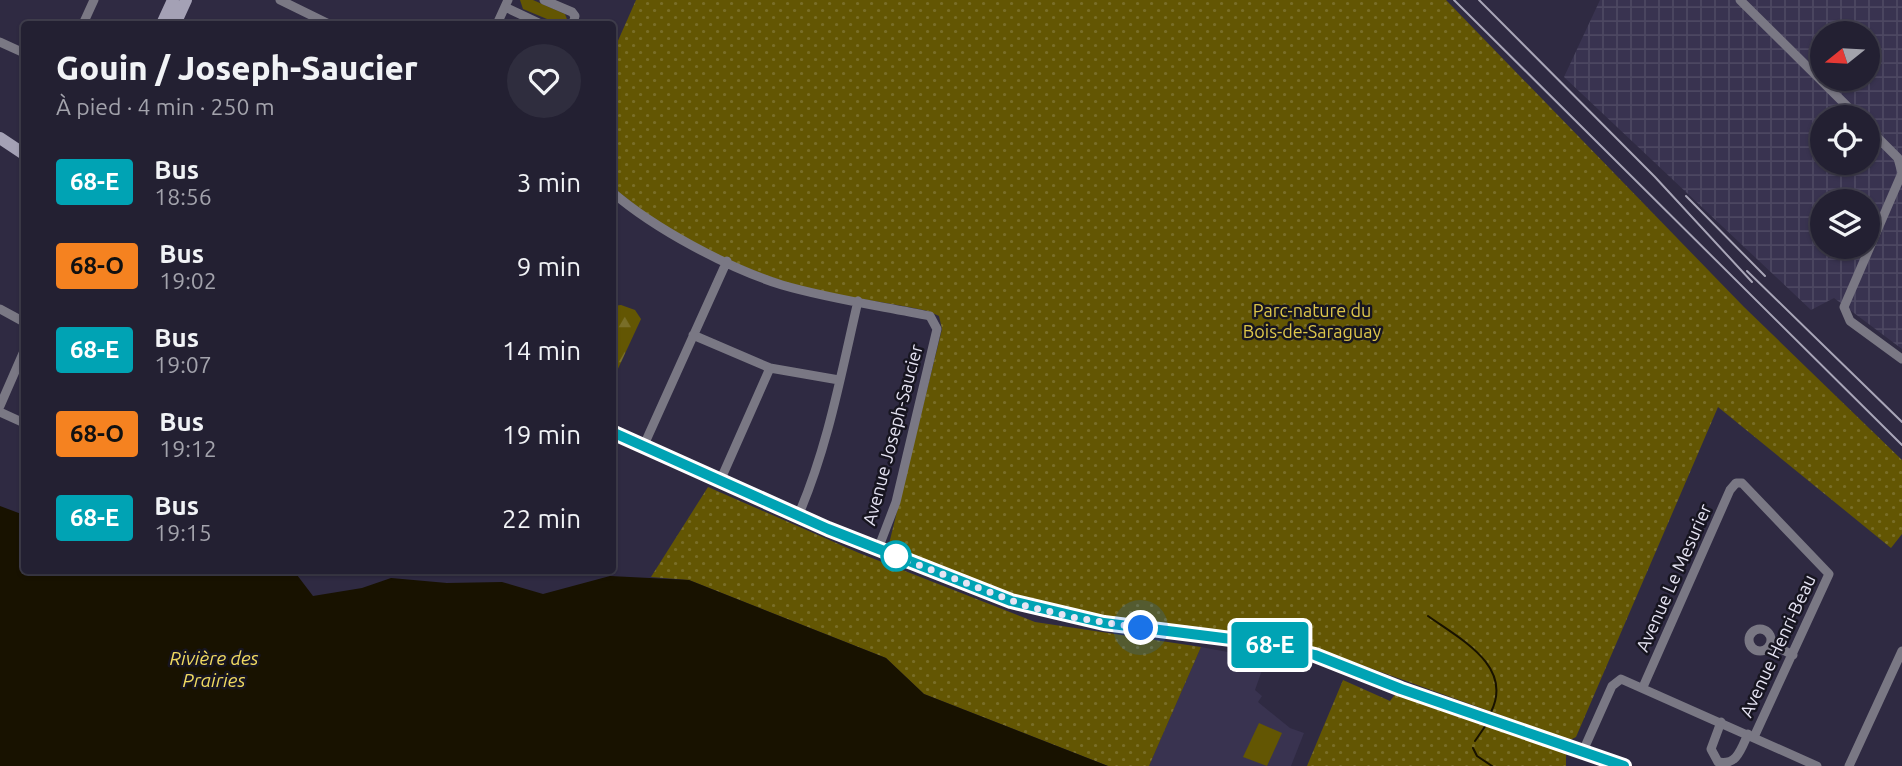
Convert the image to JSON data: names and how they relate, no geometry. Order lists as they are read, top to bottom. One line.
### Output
{"streets":{"street":["Avenue Joseph-Saucier","Avenue Le Mesurier","Avenue Henri-Beau"]},"crossings":[["Avenue Le Mesurier","Avenue Henri-Beau"]],"water":["Rivière des Prairies"],"parks":["Parc-nature du Bois-de-Saraguay"],"lines":["bus line 68-E"],"north":"left","page":{"on_map":"68-E","heading":["Gouin / Joseph-Saucier","À pied · 4 min · 250 m"],"list":[{"mark":"68-E","name":"Bus","note":"18:56","value":"3 min"},{"mark":"68-O","name":"Bus","note":"19:02","value":"9 min"},{"mark":"68-E","name":"Bus","note":"19:07","value":"14 min"},{"mark":"68-O","name":"Bus","note":"19:12","value":"19 min"},{"mark":"68-E","name":"Bus","note":"19:15","value":"22 min"}]}}
